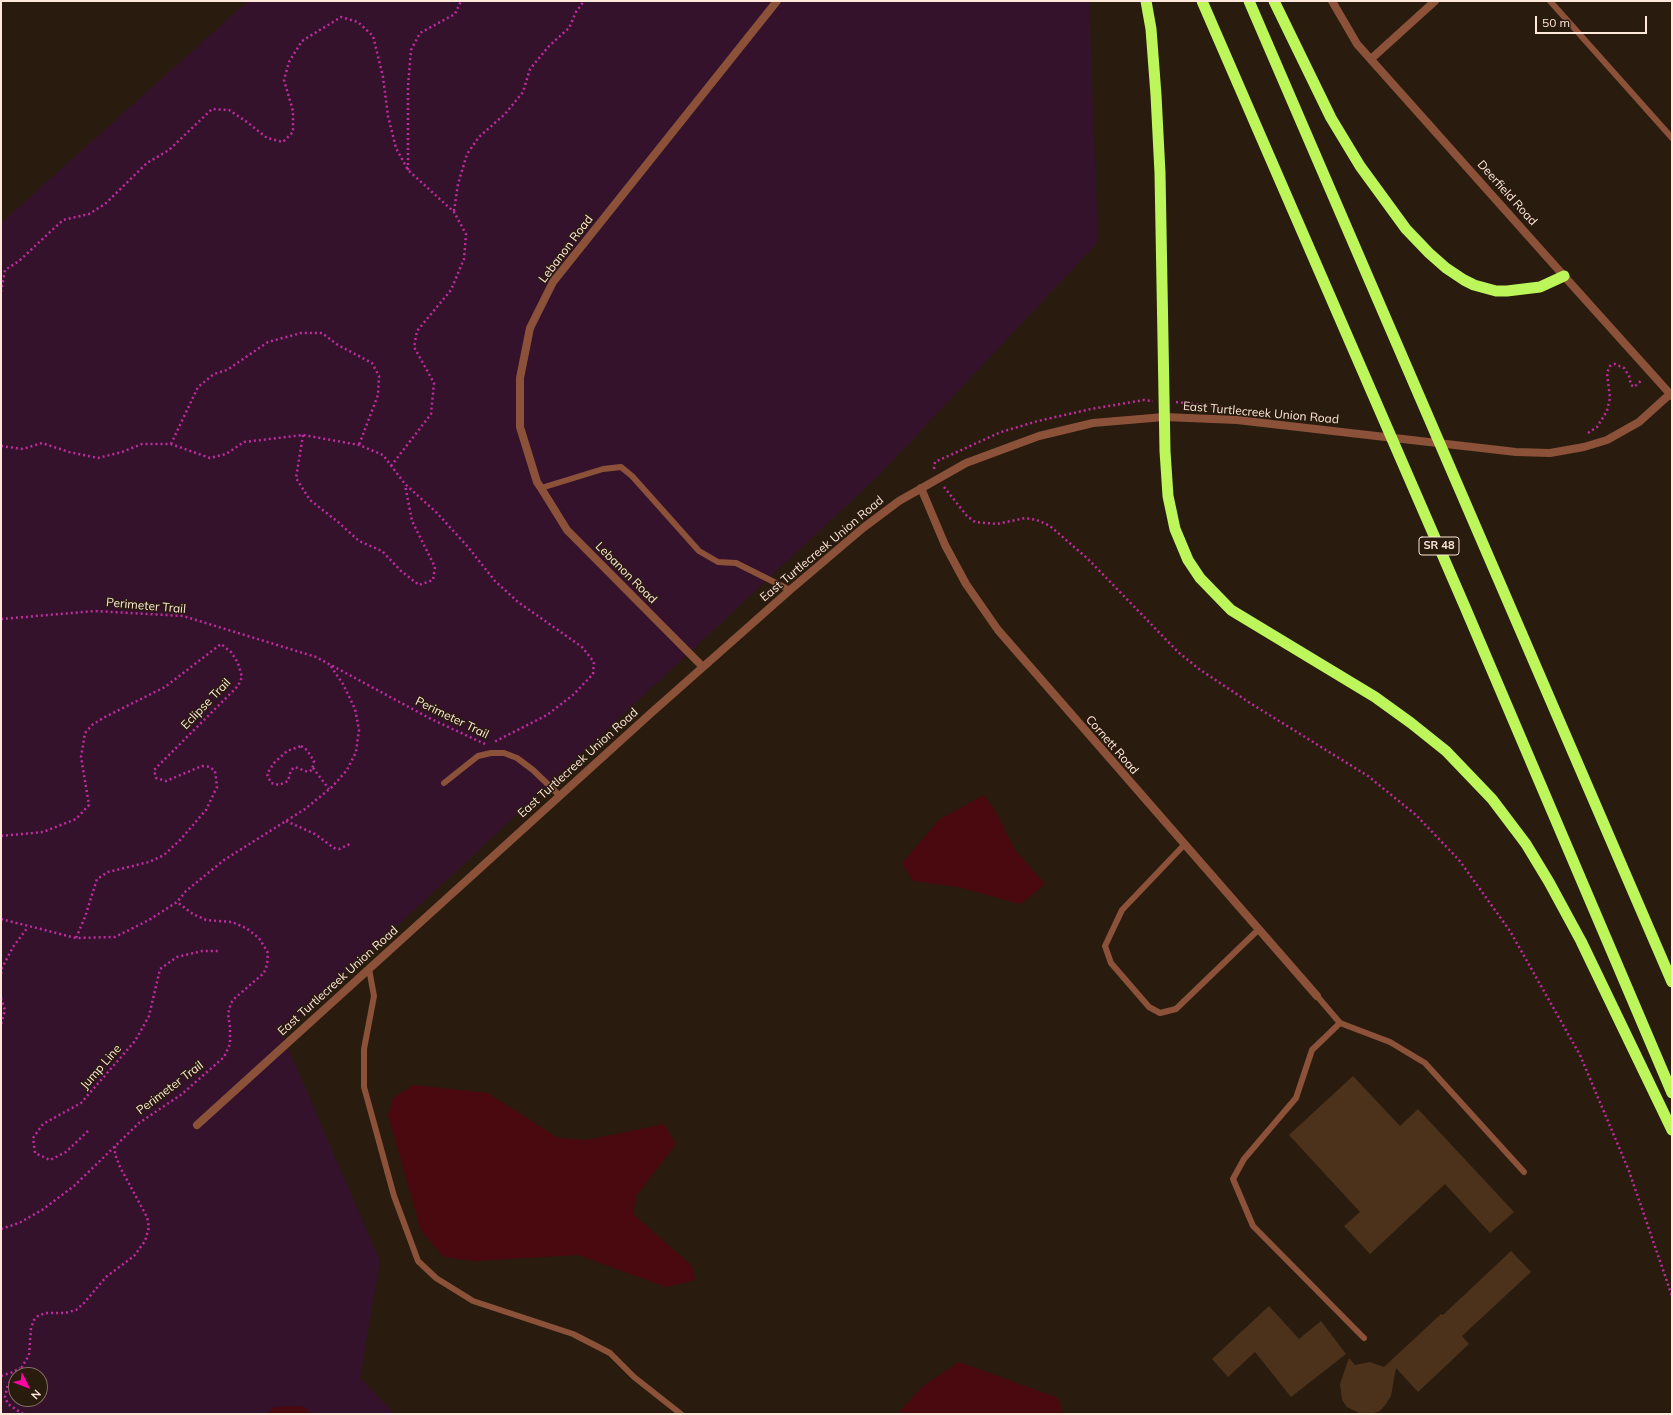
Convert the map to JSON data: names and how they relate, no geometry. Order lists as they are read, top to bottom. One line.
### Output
{"streets":{"highway":["SR 48"],"street":["Deerfield Road","Lebanon Road","East Turtlecreek Union Road","Cornett Road"],"path":["Perimeter Trail","Eclipse Trail","Jump Line"]},"crossings":[["Deerfield Road","East Turtlecreek Union Road"],["Lebanon Road","East Turtlecreek Union Road"],["East Turtlecreek Union Road","Cornett Road"],["Perimeter Trail","Eclipse Trail"]],"scale_bar":"50 m","north":"bottom right"}
